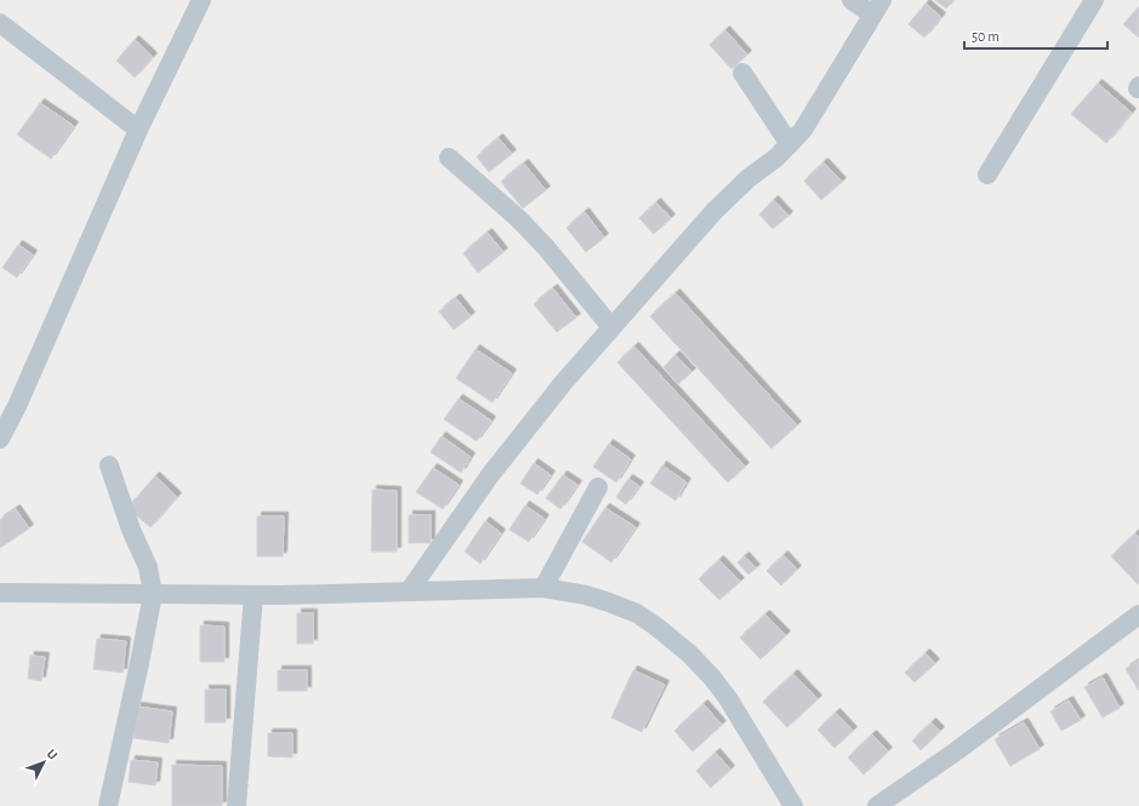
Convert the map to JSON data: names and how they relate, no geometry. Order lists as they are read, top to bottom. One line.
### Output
{"scale_bar":"50 m","north":"top right"}
